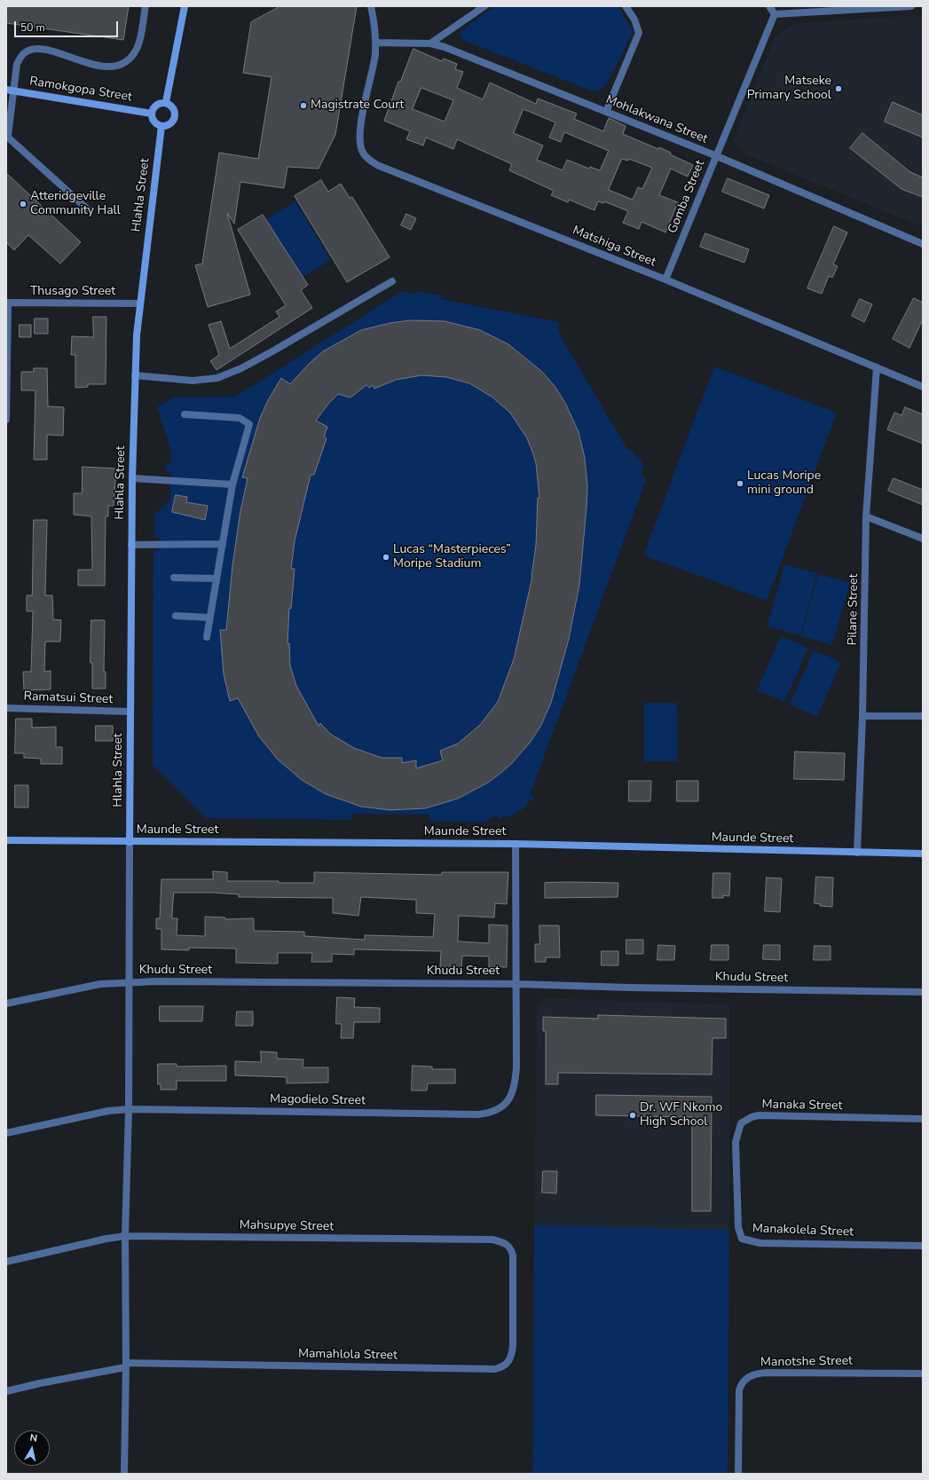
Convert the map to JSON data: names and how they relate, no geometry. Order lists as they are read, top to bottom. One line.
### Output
{"streets":{"street":["Ramokgopa Street","Mohlakwana Street","Hlahla Street","Gomba Street","Matshiga Street","Thusago Street","Pilane Street","Ramatsui Street","Maunde Street","Khudu Street","Magodielo Street","Manaka Street","Mahsupye Street","Manakolela Street","Mamahlola Street","Manotshe Street"]},"crossings":[["Ramokgopa Street","Hlahla Street"],["Mohlakwana Street","Gomba Street"],["Mohlakwana Street","Matshiga Street"],["Hlahla Street","Thusago Street"],["Hlahla Street","Ramatsui Street"],["Hlahla Street","Maunde Street"],["Gomba Street","Matshiga Street"],["Matshiga Street","Pilane Street"],["Pilane Street","Maunde Street"],["Maunde Street","Magodielo Street"],["Khudu Street","Magodielo Street"],["Manaka Street","Manakolela Street"],["Mahsupye Street","Mamahlola Street"]],"places":["Matseke Primary School","Magistrate Court","Atteridgeville Community Hall","Lucas Moripe mini ground","Lucas “Masterpieces” Moripe Stadium","Dr. WF Nkomo High School"],"scale_bar":"50 m","north":"top"}
